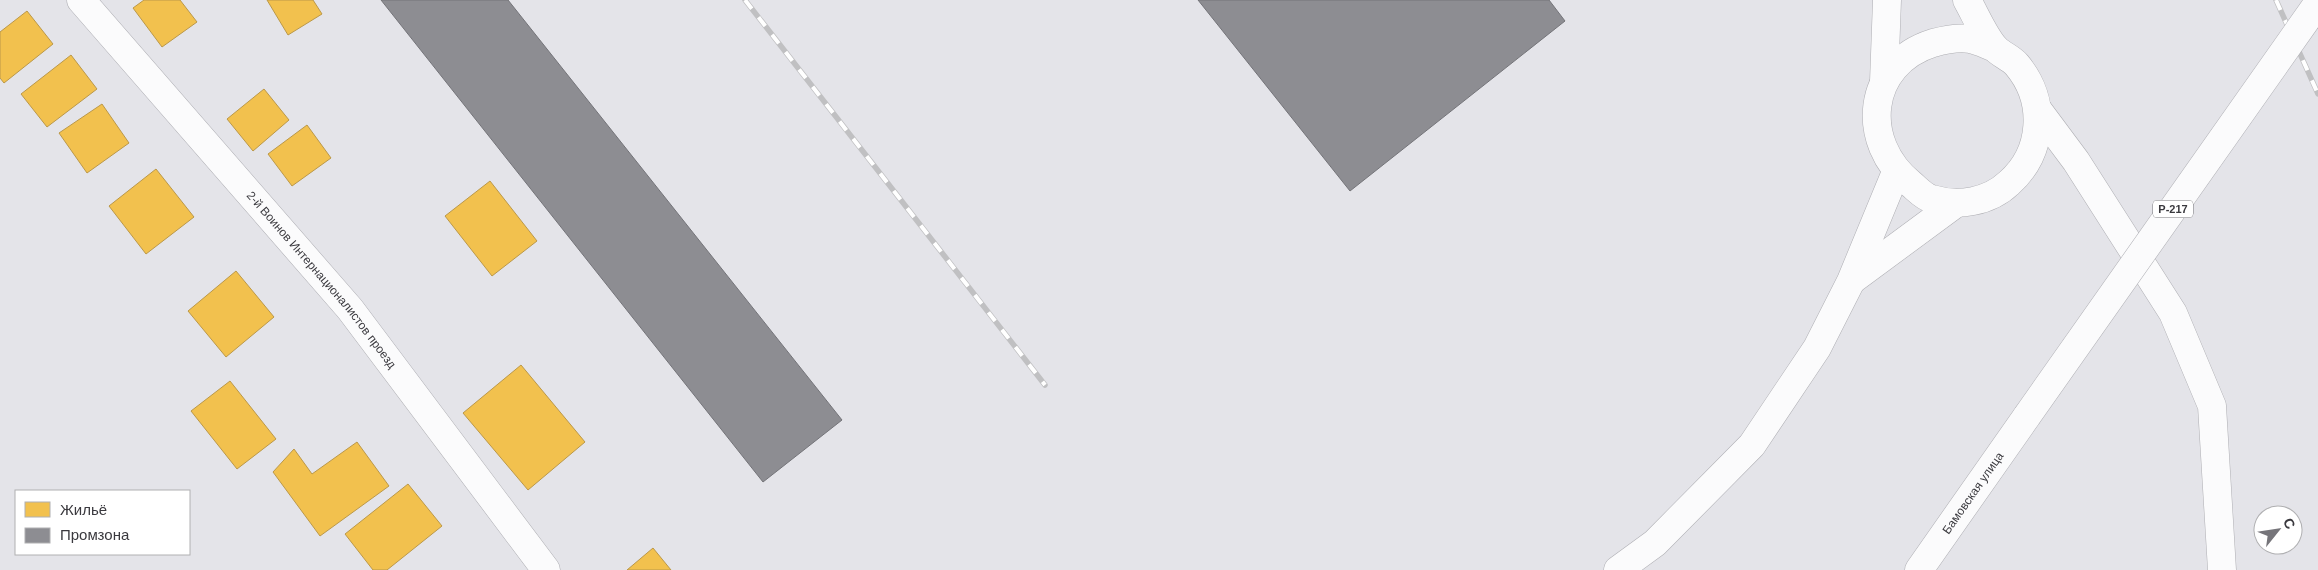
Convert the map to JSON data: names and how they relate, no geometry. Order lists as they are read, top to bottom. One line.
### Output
{"streets":{"main road":["Р-217","2-й Воинов Интернационалистов проезд","Бамовская улица"]},"legend":["Жильё","Промзона"],"north":"top right"}
